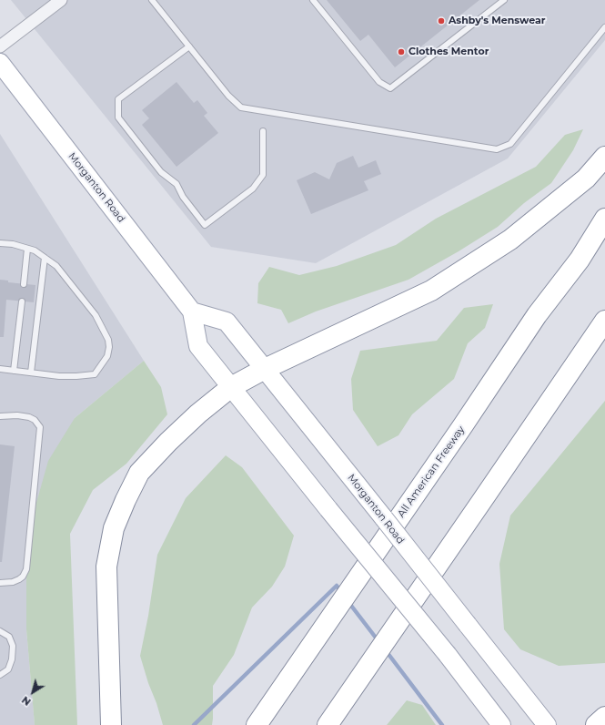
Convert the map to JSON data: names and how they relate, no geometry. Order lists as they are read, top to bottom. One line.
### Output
{"streets":{"highway":["All American Freeway"],"main road":["Morganton Road"]},"places":["Ashby's Menswear","Clothes Mentor"],"north":"bottom left"}
